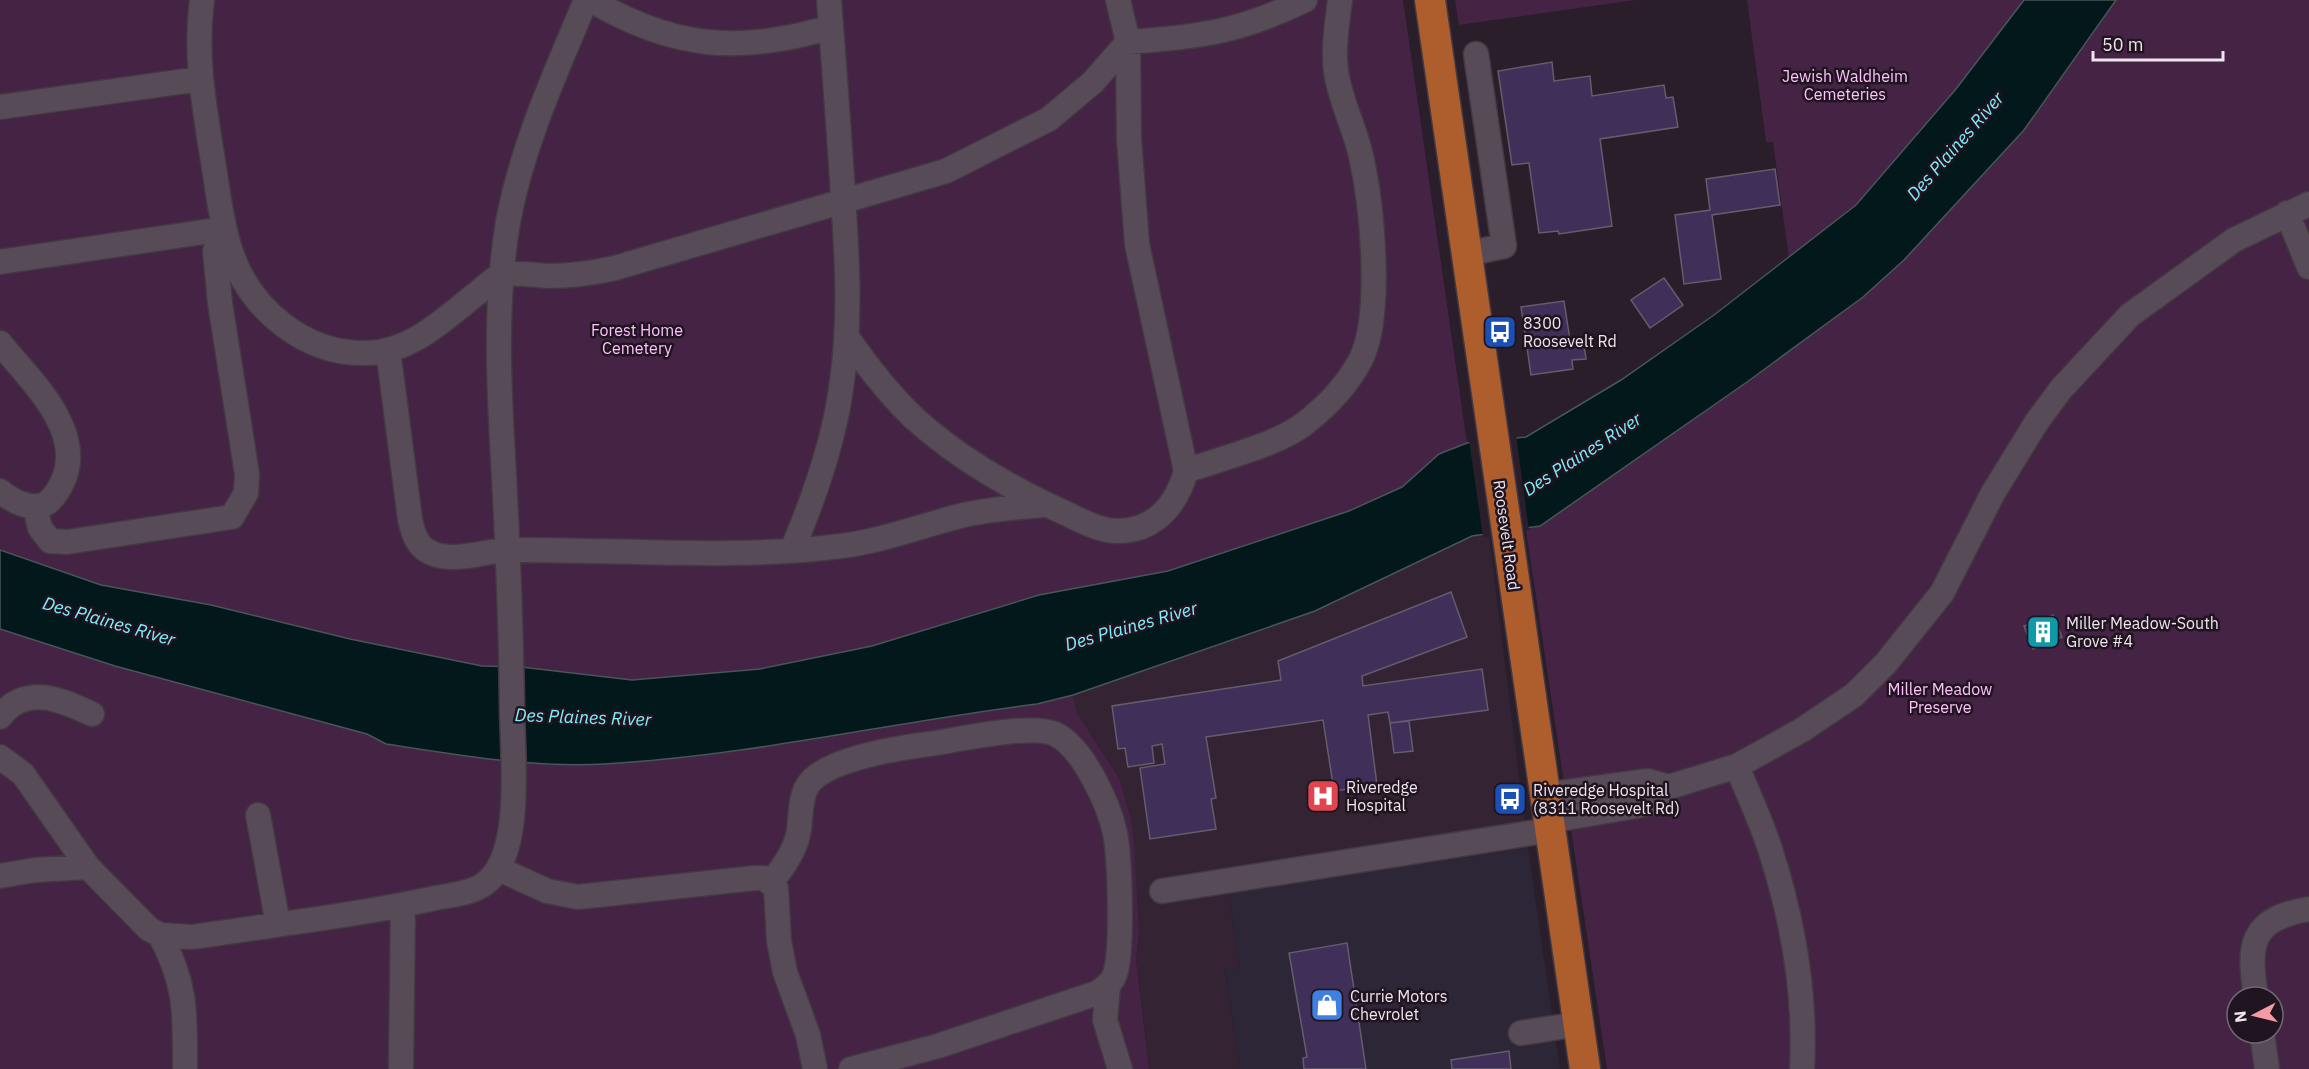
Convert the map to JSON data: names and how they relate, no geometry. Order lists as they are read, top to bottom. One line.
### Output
{"streets":{"main road":["Roosevelt Road"]},"water":["Des Plaines River"],"parks":["Jewish Waldheim Cemeteries","Forest Home Cemetery","Miller Meadow Preserve"],"places":{"bus stop":["8300 Roosevelt Rd","Riveredge Hospital (8311 Roosevelt Rd)"],"building":["Miller Meadow-South Grove #4"],"hospital":["Riveredge Hospital"],"shop":["Currie Motors Chevrolet"]},"scale_bar":"50 m","north":"left"}
